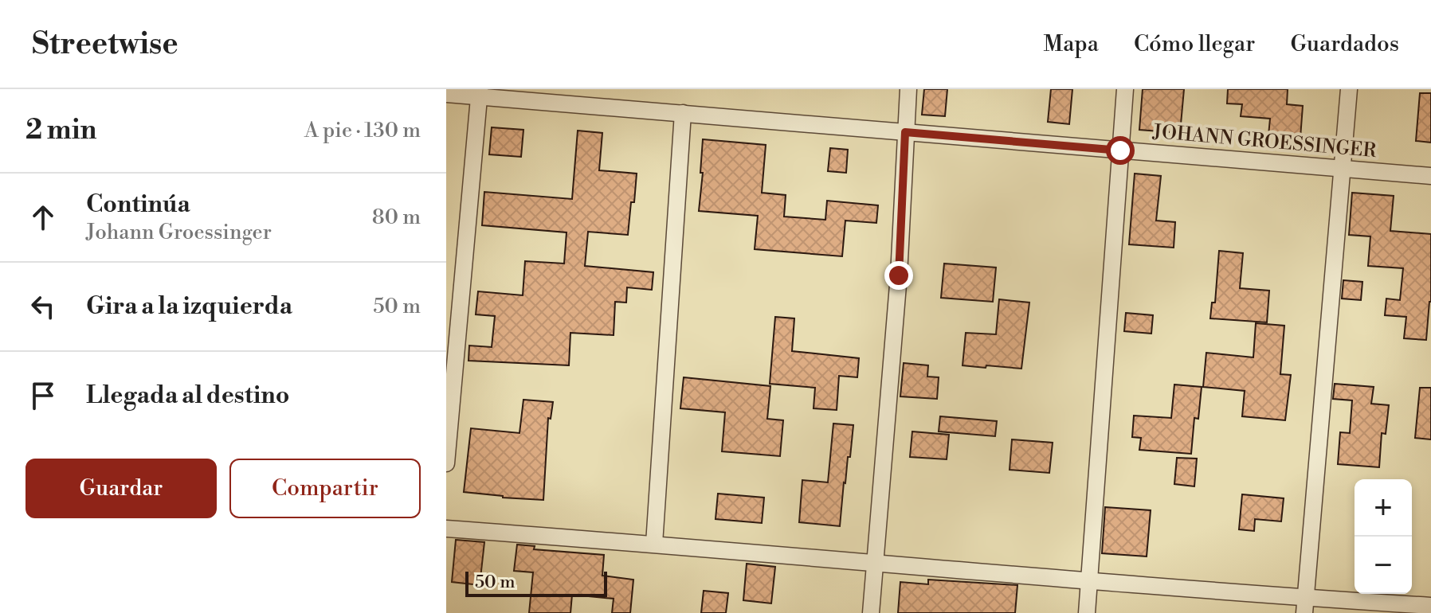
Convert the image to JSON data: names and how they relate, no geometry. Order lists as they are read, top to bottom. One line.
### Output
{"streets":{"street":["JOHANN GROESSINGER"]},"scale_bar":"50 m","page":{"header":"Streetwise","nav":["Mapa","Cómo llegar","Guardados"],"heading":["2 min","A pie · 130 m"],"list":[["Continúa","Johann Groessinger","80 m"],["Gira a la izquierda","50 m"],"Llegada al destino"],"buttons":["Guardar","Compartir"],"map_buttons":["+","−"],"scale":"50 m"}}
